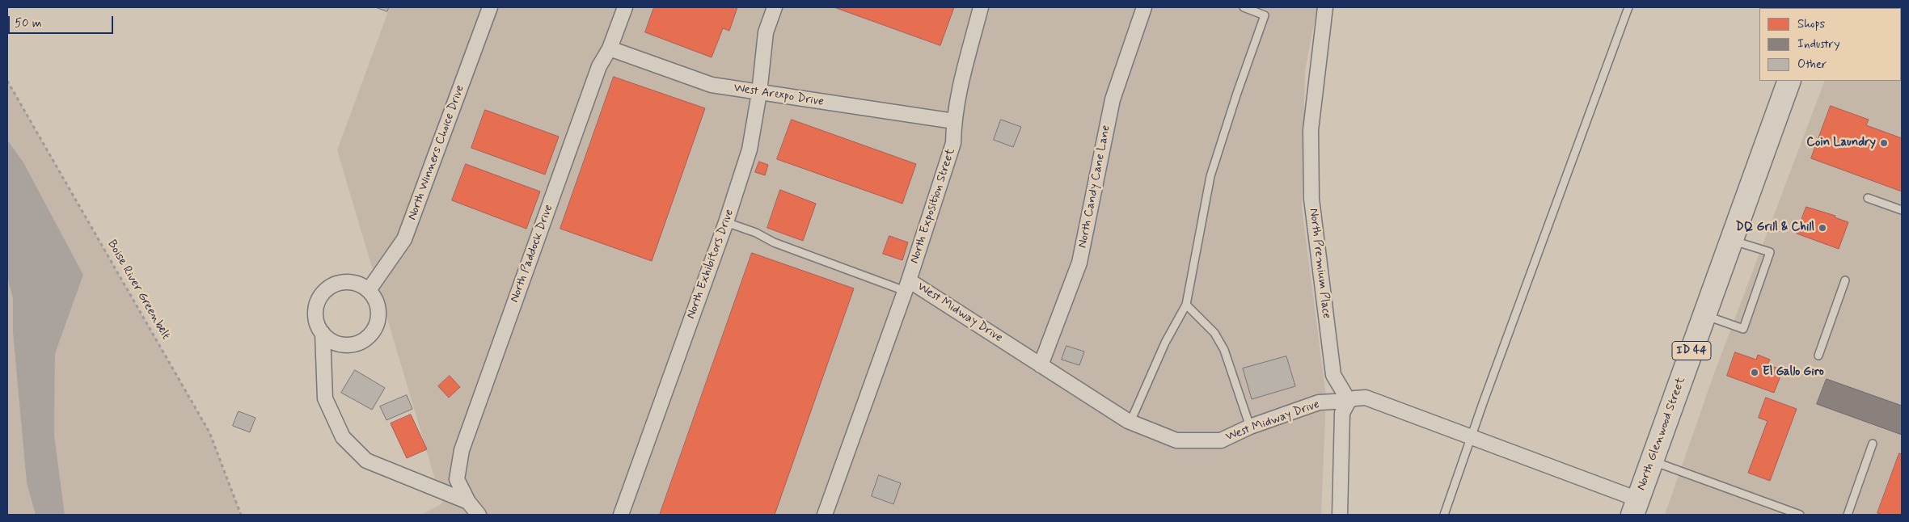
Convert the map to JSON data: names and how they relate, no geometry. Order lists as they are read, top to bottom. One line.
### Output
{"streets":{"main road":["ID 44","North Glenwood Street"],"street":["West Arexpo Drive","North Winners Choice Drive","North Candy Cane Lane","North Exposition Street","North Paddock Drive","North Premium Place","North Exhibitors Drive","West Midway Drive"],"path":["Boise River Greenbelt"]},"crossings":[["West Arexpo Drive","North Exposition Street"],["West Arexpo Drive","North Paddock Drive"],["West Arexpo Drive","North Exhibitors Drive"],["North Candy Cane Lane","West Midway Drive"],["North Exposition Street","West Midway Drive"],["North Premium Place","West Midway Drive"],["West Midway Drive","North Glenwood Street"]],"places":["Coin Laundry","DQ Grill & Chill","El Gallo Giro"],"legend":["Shops","Industry","Other"],"scale_bar":"50 m"}
